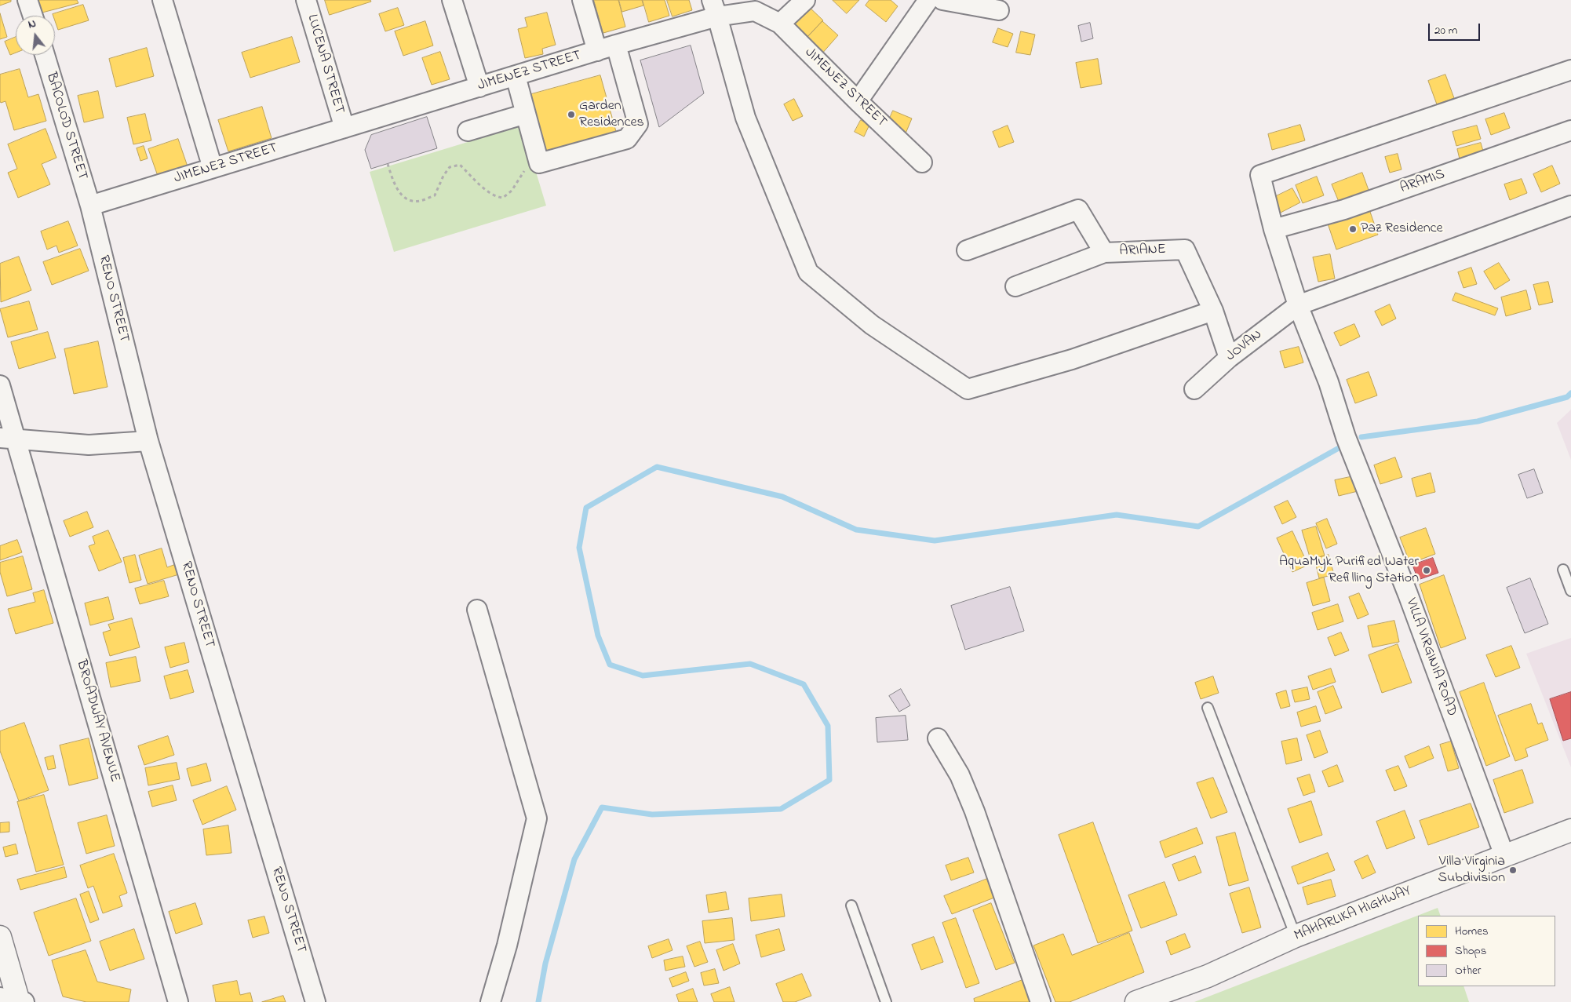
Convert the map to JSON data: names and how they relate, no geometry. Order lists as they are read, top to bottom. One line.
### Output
{"streets":{"main road":["MAHARLIKA HIGHWAY"],"street":["LUCENA STREET","JIMENEZ STREET","BACOLOD STREET","ARAMIS","ARIANE","RENO STREET","JOVAN","VILLA VIRGINIA ROAD","BROADWAY AVENUE"]},"crossings":[["LUCENA STREET","JIMENEZ STREET"],["JIMENEZ STREET","BACOLOD STREET"],["JIMENEZ STREET","RENO STREET"],["BACOLOD STREET","RENO STREET"],["ARAMIS","VILLA VIRGINIA ROAD"],["ARIANE","JOVAN"],["JOVAN","VILLA VIRGINIA ROAD"],["VILLA VIRGINIA ROAD","MAHARLIKA HIGHWAY"]],"places":["Garden Residences","Paz Residence","AquaMyk Purified Water Refilling Station","Villa Virginia Subdivision"],"legend":["Homes","Shops","Other"],"scale_bar":"20 m","north":"top"}
